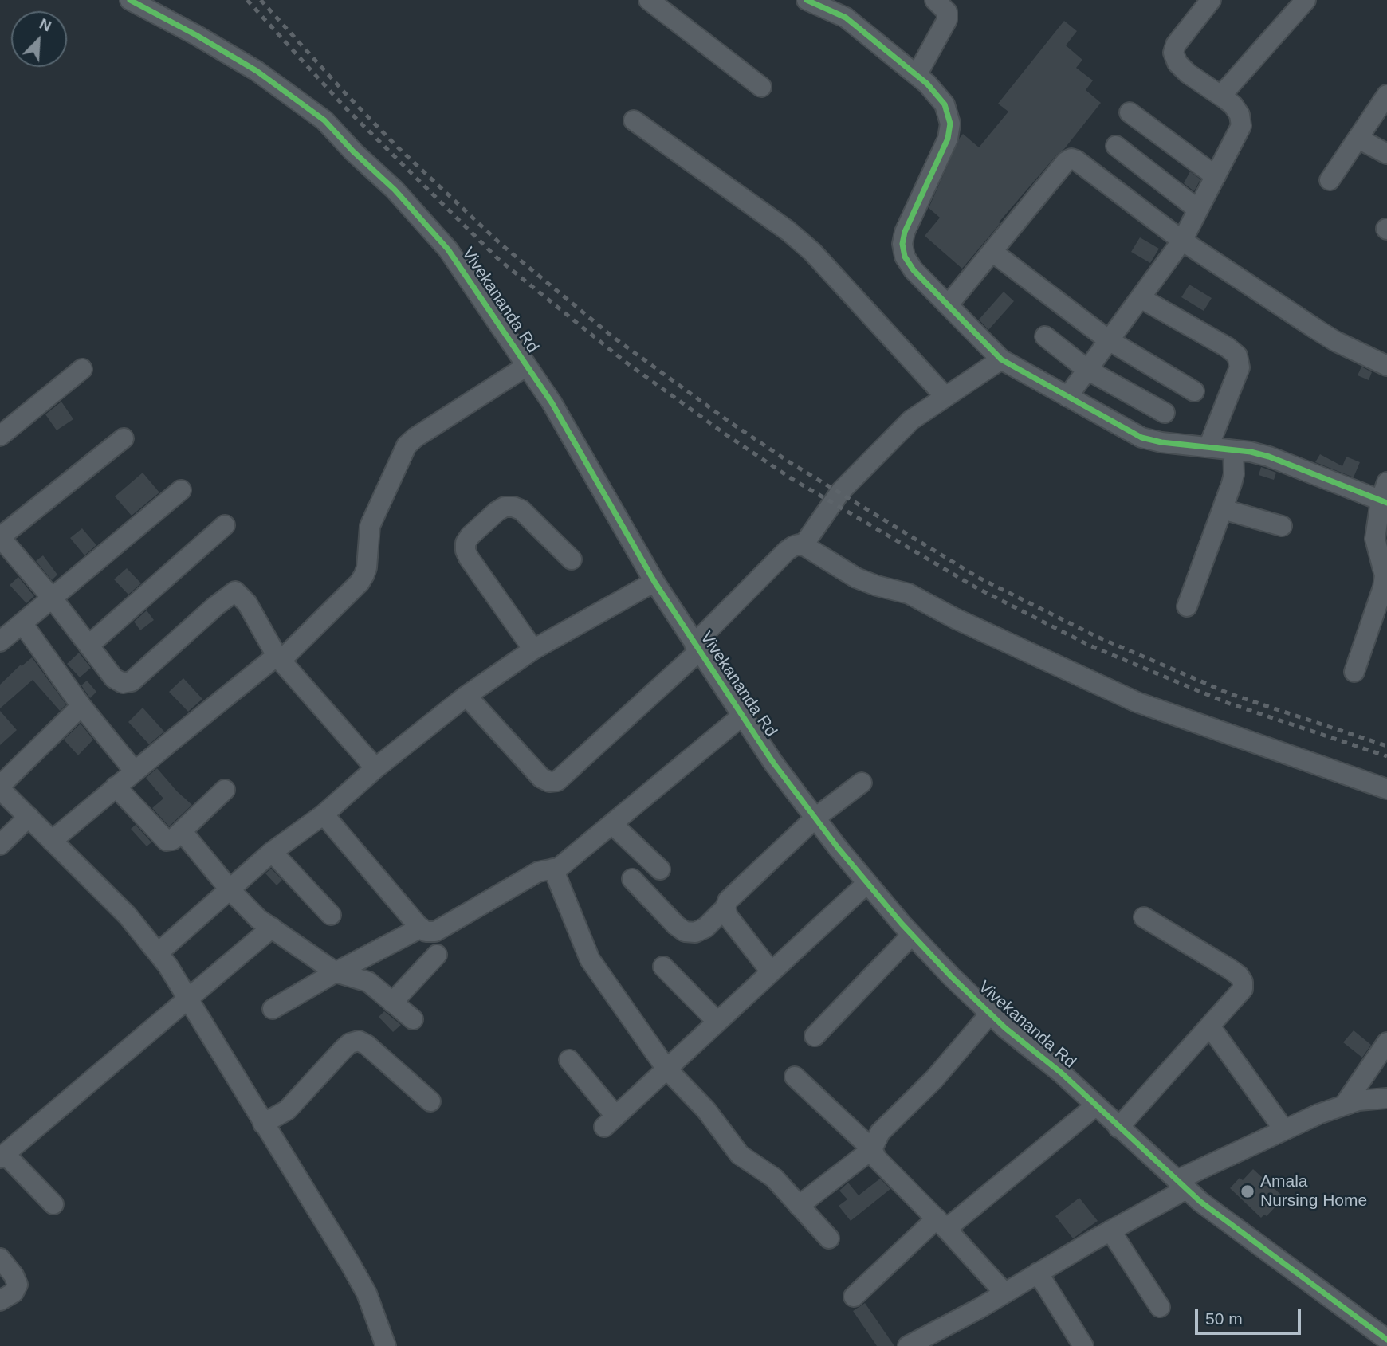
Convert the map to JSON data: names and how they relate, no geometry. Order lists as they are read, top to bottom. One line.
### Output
{"streets":{"street":["Vivekananda Rd"]},"places":["Amala Nursing Home"],"scale_bar":"50 m","north":"top right"}
